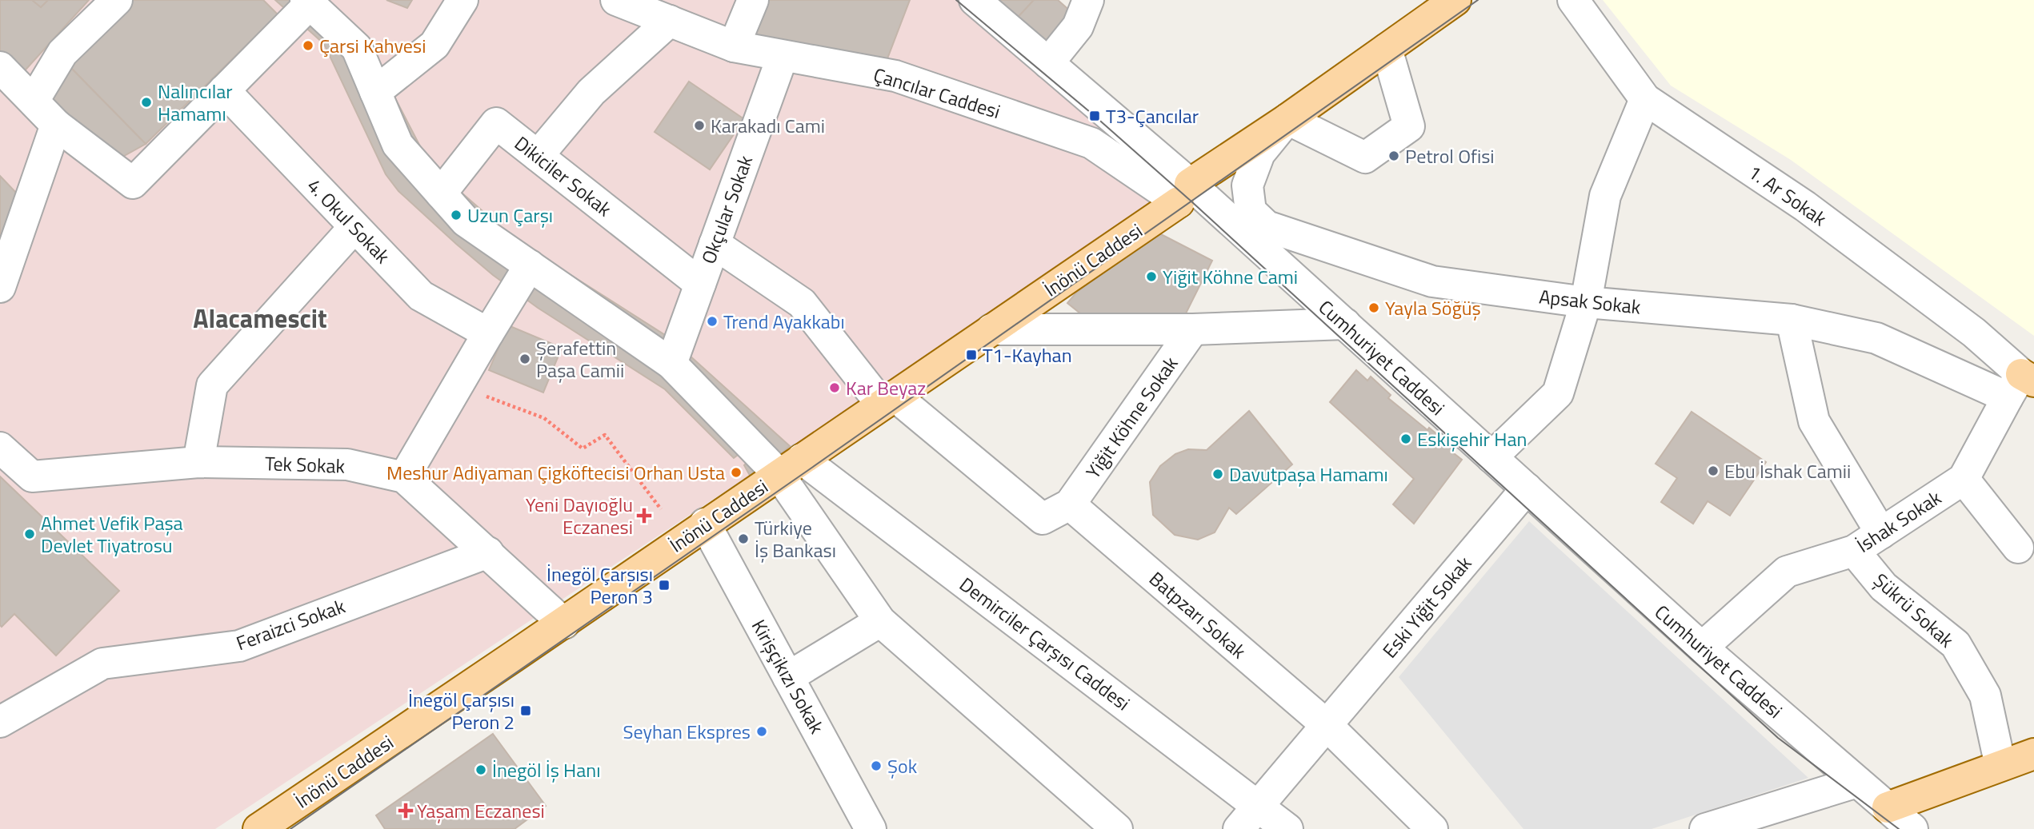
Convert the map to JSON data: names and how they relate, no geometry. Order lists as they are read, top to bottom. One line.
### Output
{"streets":{"main road":["İnönü Caddesi"],"street":["Çancılar Caddesi","Dikiciler Sokak","1. Ar Sokak","Okçular Sokak","4. Okul Sokak","Apsak Sokak","Cumhuriyet Caddesi","Yiğit Köhne Sokak","Tek Sokak","İshak Sokak","Eski Yiğit Sokak","Şükrü Sokak","Batpzarı Sokak","Feraizci Sokak","Demirciler Çarşısı Caddesi","Kirişçikızı Sokak"]},"crossings":[["Çancılar Caddesi","Okçular Sokak"],["Çancılar Caddesi","İnönü Caddesi"],["Çancılar Caddesi","Cumhuriyet Caddesi"],["Dikiciler Sokak","Okçular Sokak"],["1. Ar Sokak","Apsak Sokak"],["1. Ar Sokak","İshak Sokak"],["İnönü Caddesi","Apsak Sokak"],["İnönü Caddesi","Cumhuriyet Caddesi"],["İnönü Caddesi","Tek Sokak"],["İnönü Caddesi","Demirciler Çarşısı Caddesi"],["İnönü Caddesi","Kirişçikızı Sokak"],["Apsak Sokak","İshak Sokak"],["Cumhuriyet Caddesi","İshak Sokak"],["Cumhuriyet Caddesi","Eski Yiğit Sokak"],["Yiğit Köhne Sokak","Batpzarı Sokak"],["Tek Sokak","Feraizci Sokak"],["İshak Sokak","Şükrü Sokak"],["Eski Yiğit Sokak","Batpzarı Sokak"],["Eski Yiğit Sokak","Demirciler Çarşısı Caddesi"]],"districts":["Alacamescit"],"places":{"other":["Çarsi Kahvesi","Nalıncılar Hamamı","Karakadı Cami","Petrol Ofisi","Uzun Çarşı","Yiğit Köhne Cami","Yayla Söğüş","Trend Ayakkabı","Şerafettin Paşa Camii","Kar Beyaz","Eskişehir Han","Ebu İshak Camii","Meshur Adiyaman Çigköftecisi Orhan Usta","Davutpaşa Hamamı","Ahmet Vefik Paşa Devlet Tiyatrosu","Türkiye İş Bankası","Seyhan Ekspres","Şok","İnegöl İş Hanı"],"transit":["T3-Çancılar","T1-Kayhan","İnegöl Çarşısı Peron 3","İnegöl Çarşısı Peron 2"],"health":["Yeni Dayıoğlu Eczanesi","Yaşam Eczanesi"]}}
